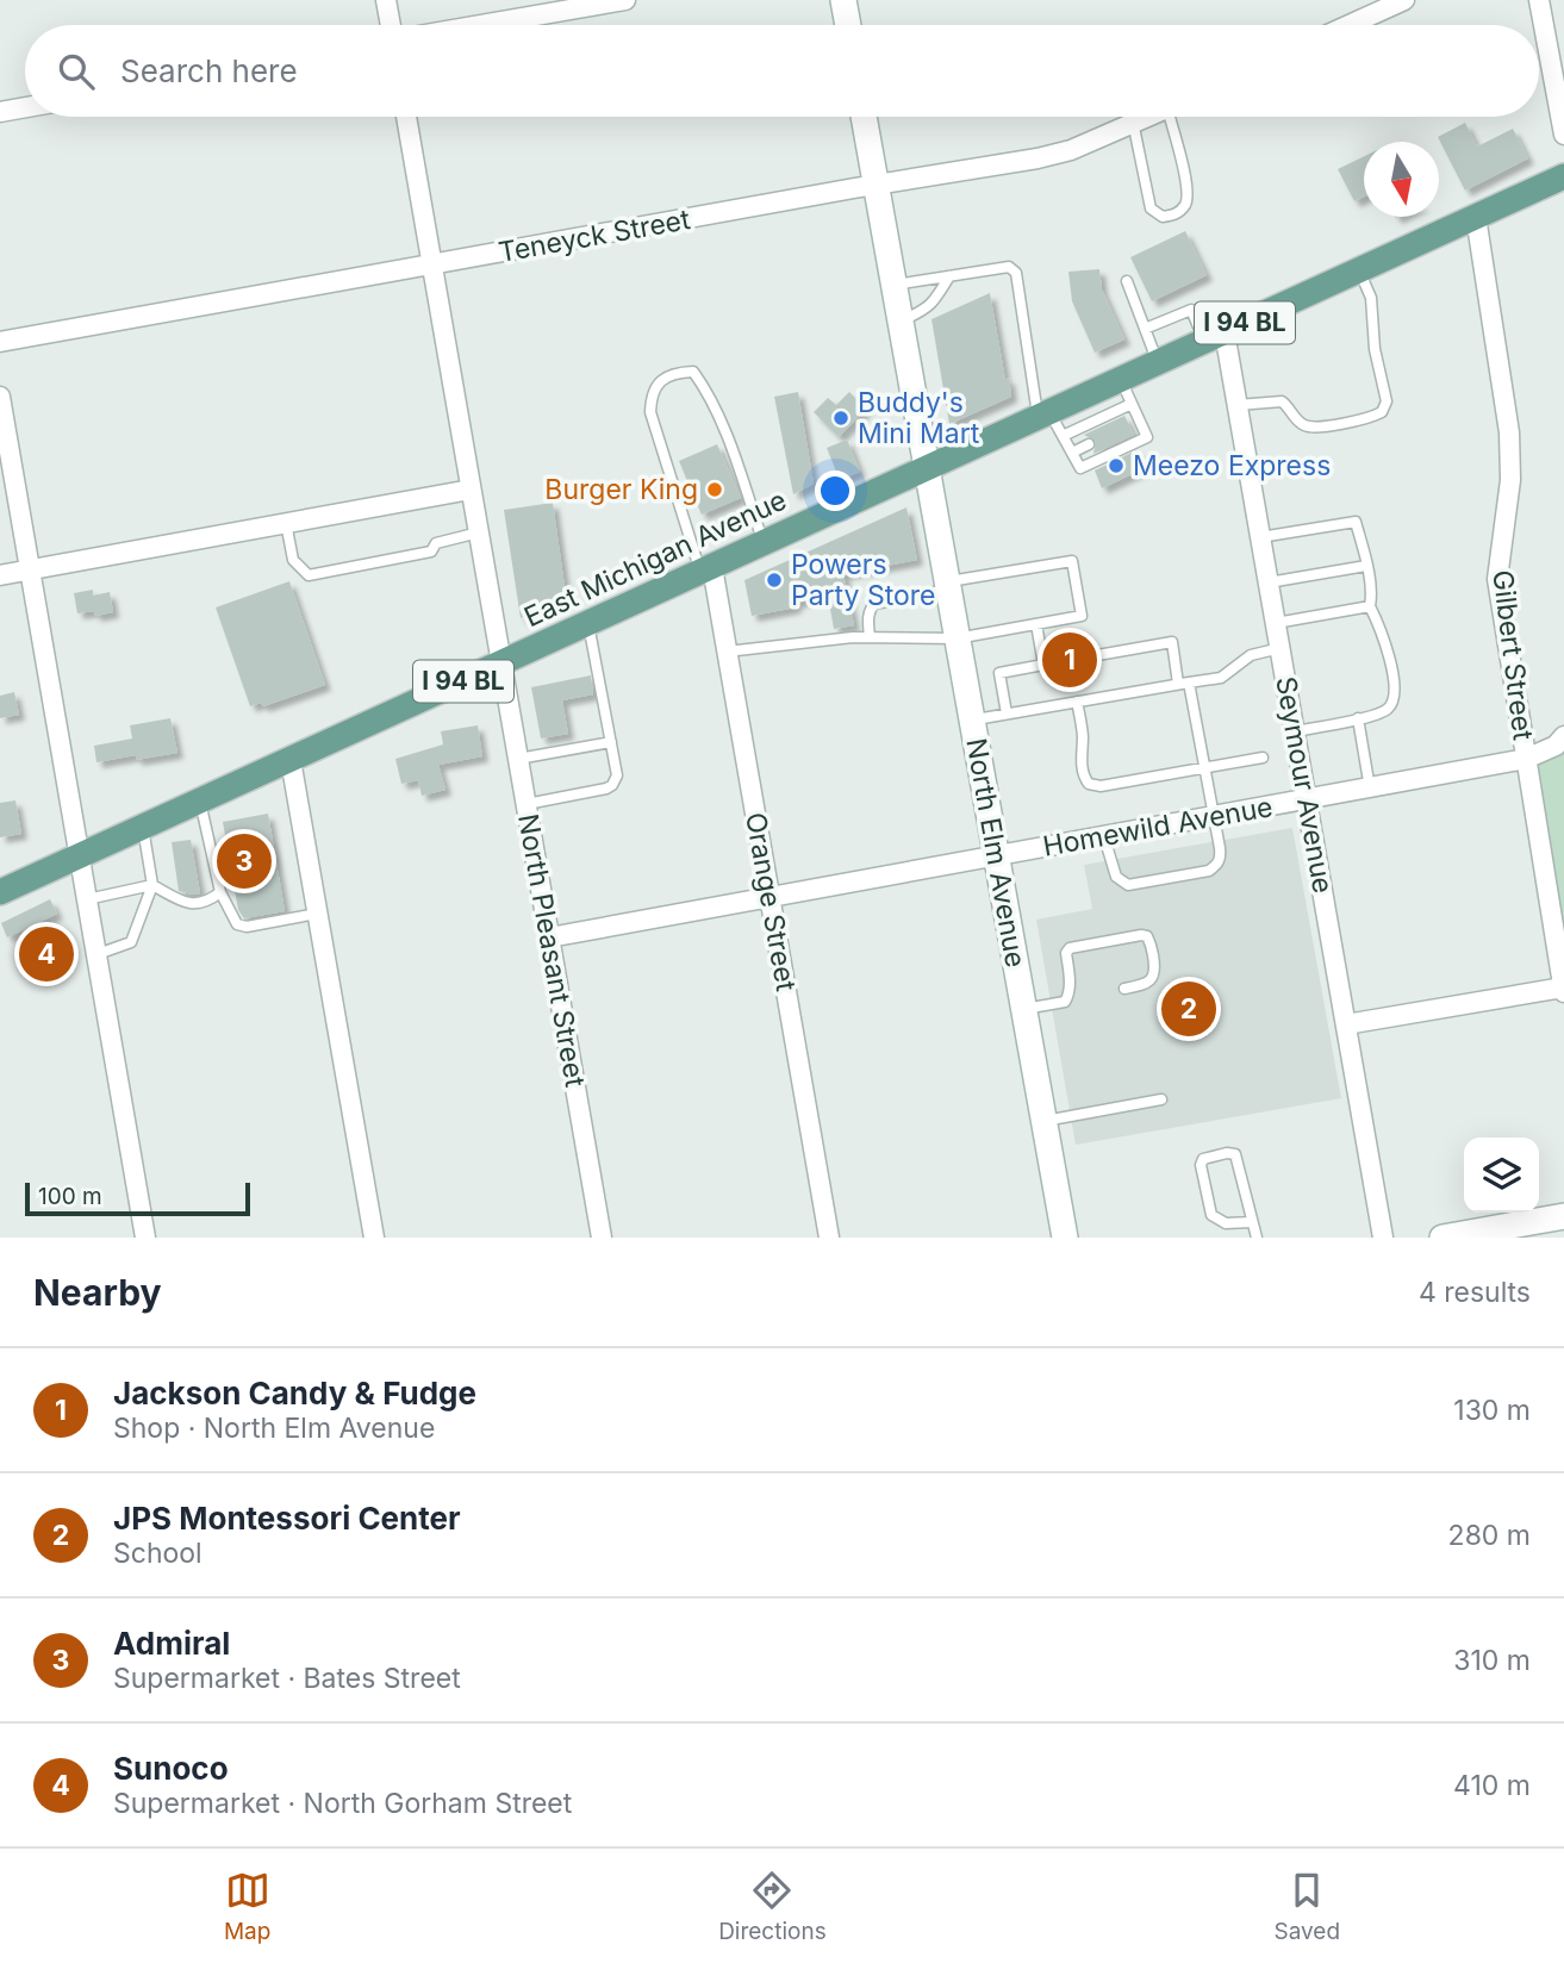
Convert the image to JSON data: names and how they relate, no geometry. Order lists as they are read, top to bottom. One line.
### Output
{"streets":{"main road":["I 94 BL","East Michigan Avenue"],"street":["Teneyck Street","Gilbert Street","Seymour Avenue","Homewild Avenue","North Elm Avenue","Orange Street","North Pleasant Street"]},"crossings":[["Teneyck Street","North Elm Avenue"],["Teneyck Street","North Pleasant Street"],["East Michigan Avenue","Gilbert Street"],["East Michigan Avenue","Seymour Avenue"],["East Michigan Avenue","North Elm Avenue"],["East Michigan Avenue","Orange Street"],["East Michigan Avenue","North Pleasant Street"],["Gilbert Street","Homewild Avenue"],["Seymour Avenue","Homewild Avenue"],["Homewild Avenue","North Elm Avenue"],["Homewild Avenue","Orange Street"],["Homewild Avenue","North Pleasant Street"]],"places":["Buddy's Mini Mart","Meezo Express","Burger King","Powers Party Store"],"scale_bar":"100 m","north":"bottom","page":{"search":"Search here","pins":["1","3","4","2"],"scale":"100 m","heading":["Nearby","4 results"],"list":[{"mark":"1","name":"Jackson Candy & Fudge","note":"Shop · North Elm Avenue","value":"130 m"},{"mark":"2","name":"JPS Montessori Center","note":"School","value":"280 m"},{"mark":"3","name":"Admiral","note":"Supermarket · Bates Street","value":"310 m"},{"mark":"4","name":"Sunoco","note":"Supermarket · North Gorham Street","value":"410 m"}],"nav":["Map","Directions","Saved"]}}
